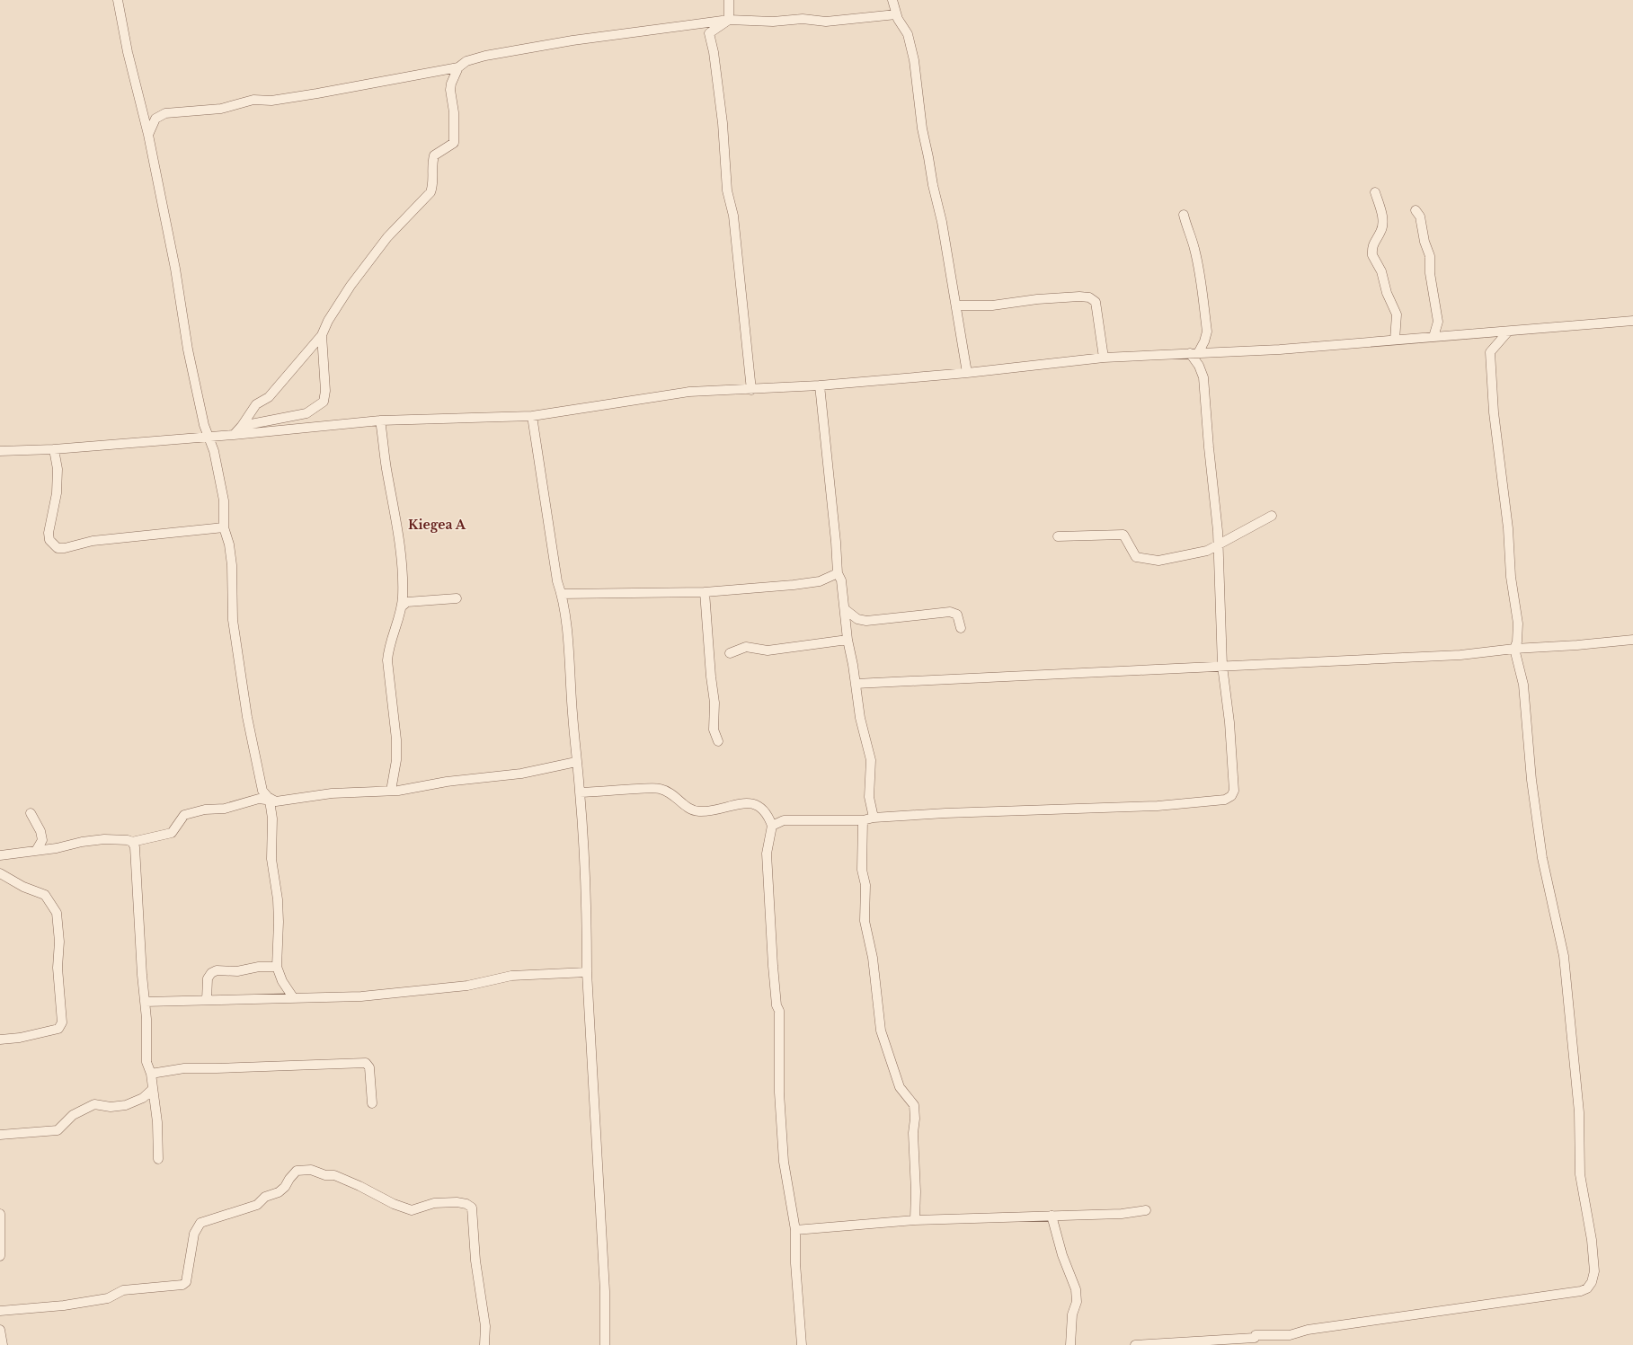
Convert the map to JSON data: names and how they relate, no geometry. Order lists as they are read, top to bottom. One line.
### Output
{"districts":["Kiegea A"]}
